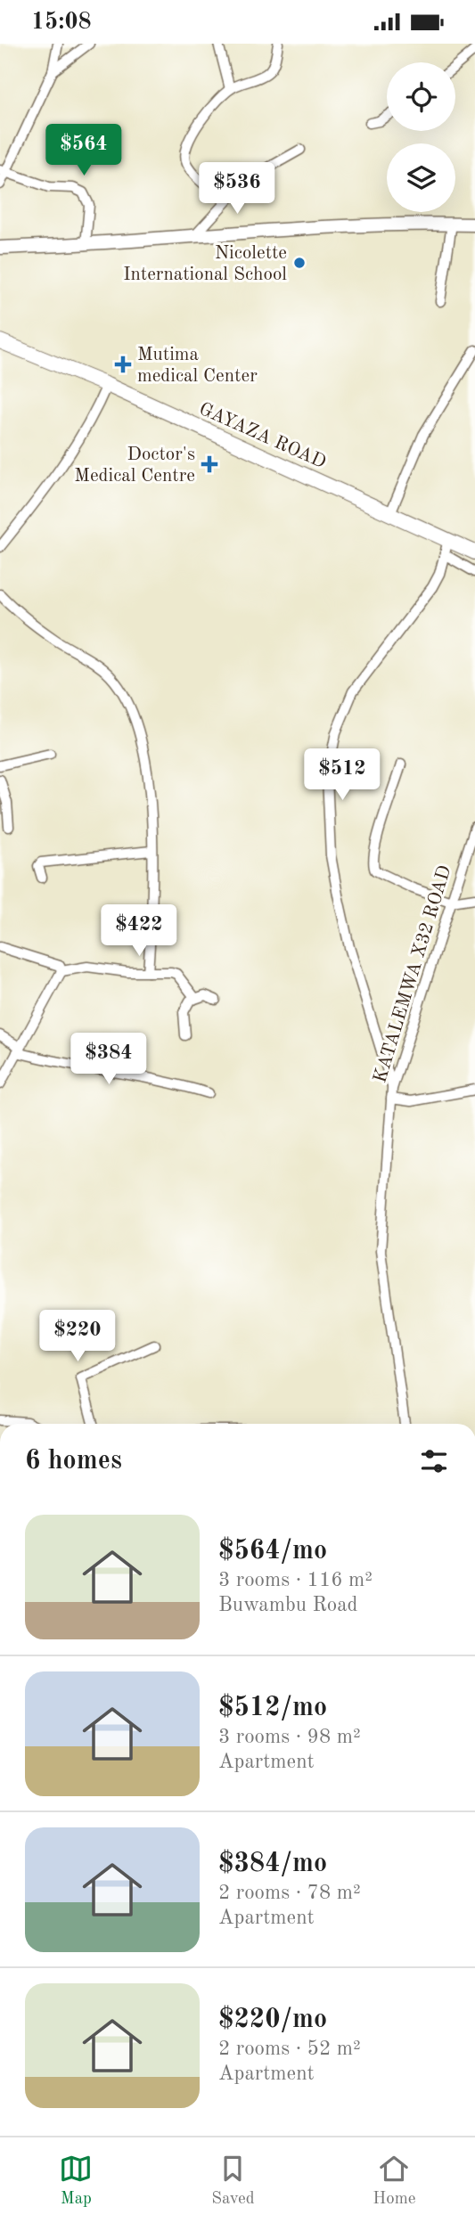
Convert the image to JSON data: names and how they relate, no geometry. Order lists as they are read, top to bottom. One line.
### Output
{"streets":{"main road":["GAYAZA ROAD"],"street":["KATALEMWA X32 ROAD"]},"places":{"other":["Nicolette International School"],"health":["Mutima medical Center","Doctor's Medical Centre"]},"page":{"status":"15:08","price":["$564","$536","$512","$422","$384","$220"],"heading":"6 homes","list":[{"name":"$564/mo","note":"3 rooms · 116 m² · Buwambu Road"},{"name":"$512/mo","note":"3 rooms · 98 m² · Apartment"},{"name":"$384/mo","note":"2 rooms · 78 m² · Apartment"},{"name":"$220/mo","note":"2 rooms · 52 m² · Apartment"}],"tabs":["Map","Saved","Home"]}}
